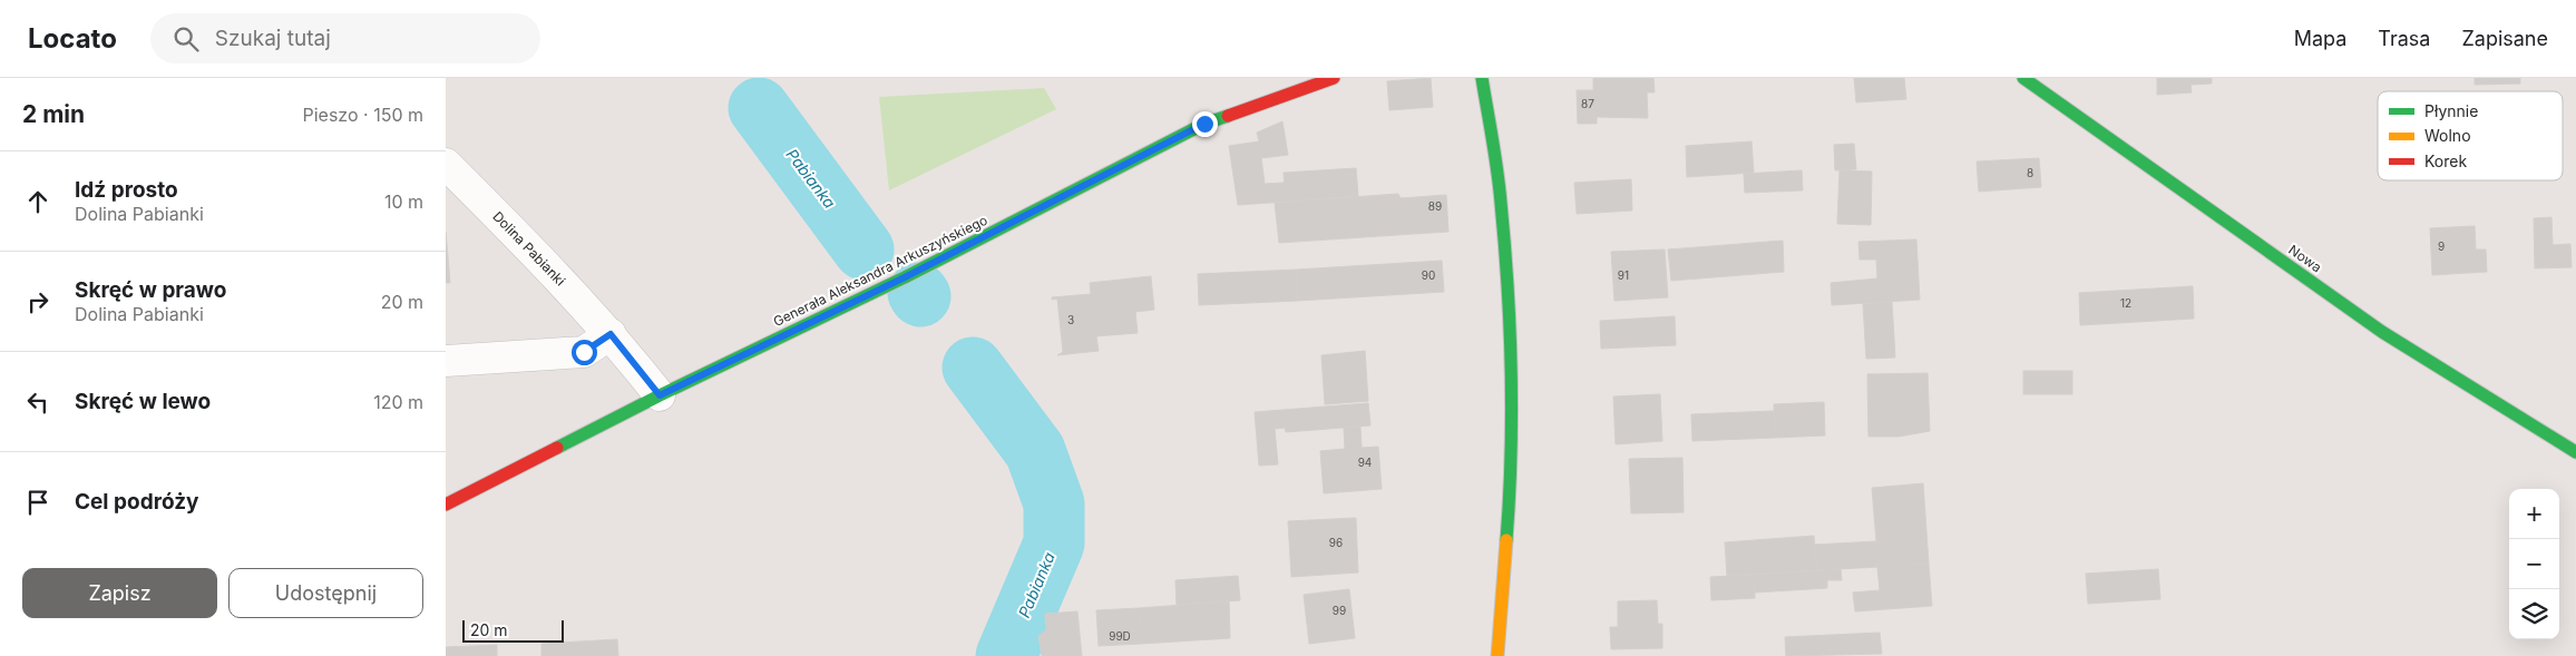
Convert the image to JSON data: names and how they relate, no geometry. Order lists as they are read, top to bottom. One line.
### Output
{"streets":{"street":["Dolina Pabianki","Nowa","Generała Aleksandra Arkuszyńskiego"]},"crossings":[["Dolina Pabianki","Generała Aleksandra Arkuszyńskiego"]],"water":["Pabianka"],"house_numbers":["87","8","89","9","90","91","12","3","94","96","99","99D"],"legend":["Płynnie","Wolno","Korek"],"scale_bar":"20 m","page":{"header":"Locato","search":"Szukaj tutaj","nav":["Mapa","Trasa","Zapisane"],"heading":["2 min","Pieszo · 150 m"],"list":[["Idź prosto","Dolina Pabianki","10 m"],["Skręć w prawo","Dolina Pabianki","20 m"],["Skręć w lewo","120 m"],"Cel podróży"],"map_buttons":["+","−"],"buttons":["Zapisz","Udostępnij"],"scale":"20 m"}}
